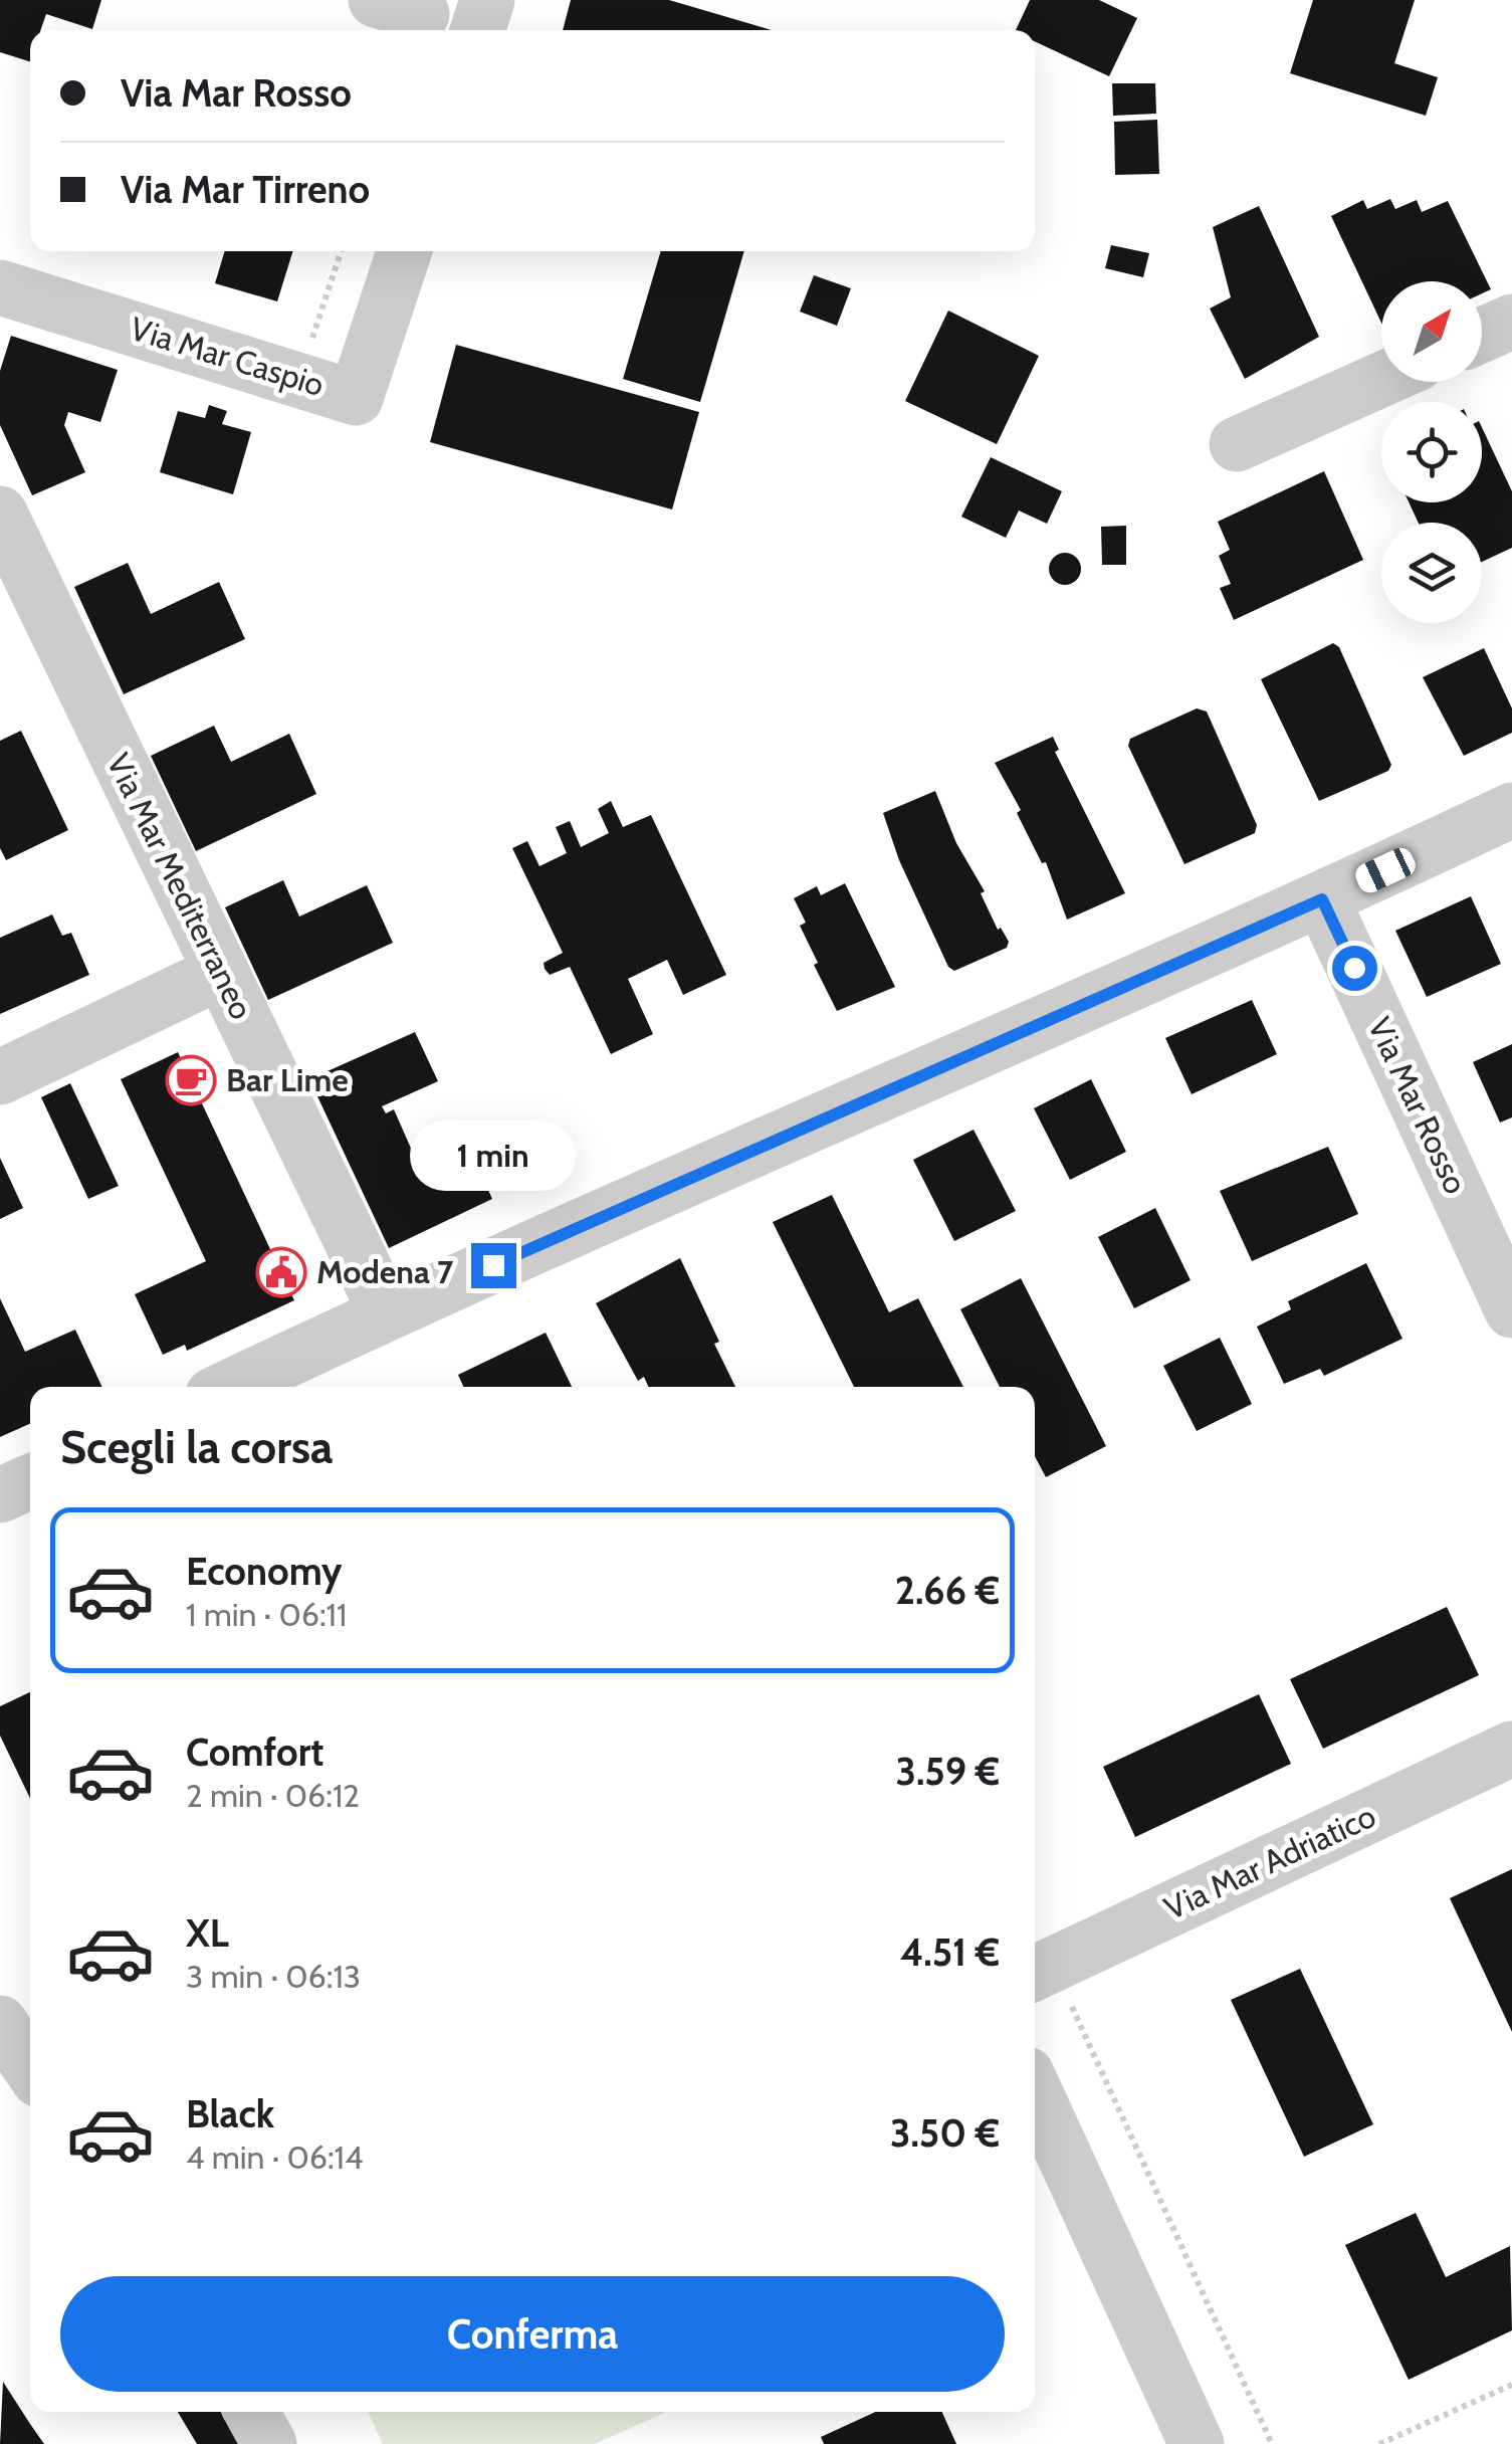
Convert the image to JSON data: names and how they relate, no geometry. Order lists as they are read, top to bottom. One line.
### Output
{"streets":{"street":["Via Mar Caspio","Via Mar Mediterraneo","Via Mar Rosso","Via Mar Adriatico"]},"places":{"cafe":["Bar Lime"],"public building":["Modena 7"]},"north":"top right","page":{"banner":["Via Mar Rosso","Via Mar Tirreno"],"bubble":"1 min","heading":"Scegli la corsa","list":[{"name":"Economy","note":"1 min · 06:11","value":"2.66 €"},{"name":"Comfort","note":"2 min · 06:12","value":"3.59 €"},{"name":"XL","note":"3 min · 06:13","value":"4.51 €"},{"name":"Black","note":"4 min · 06:14","value":"3.50 €"}],"buttons":"Conferma"}}
